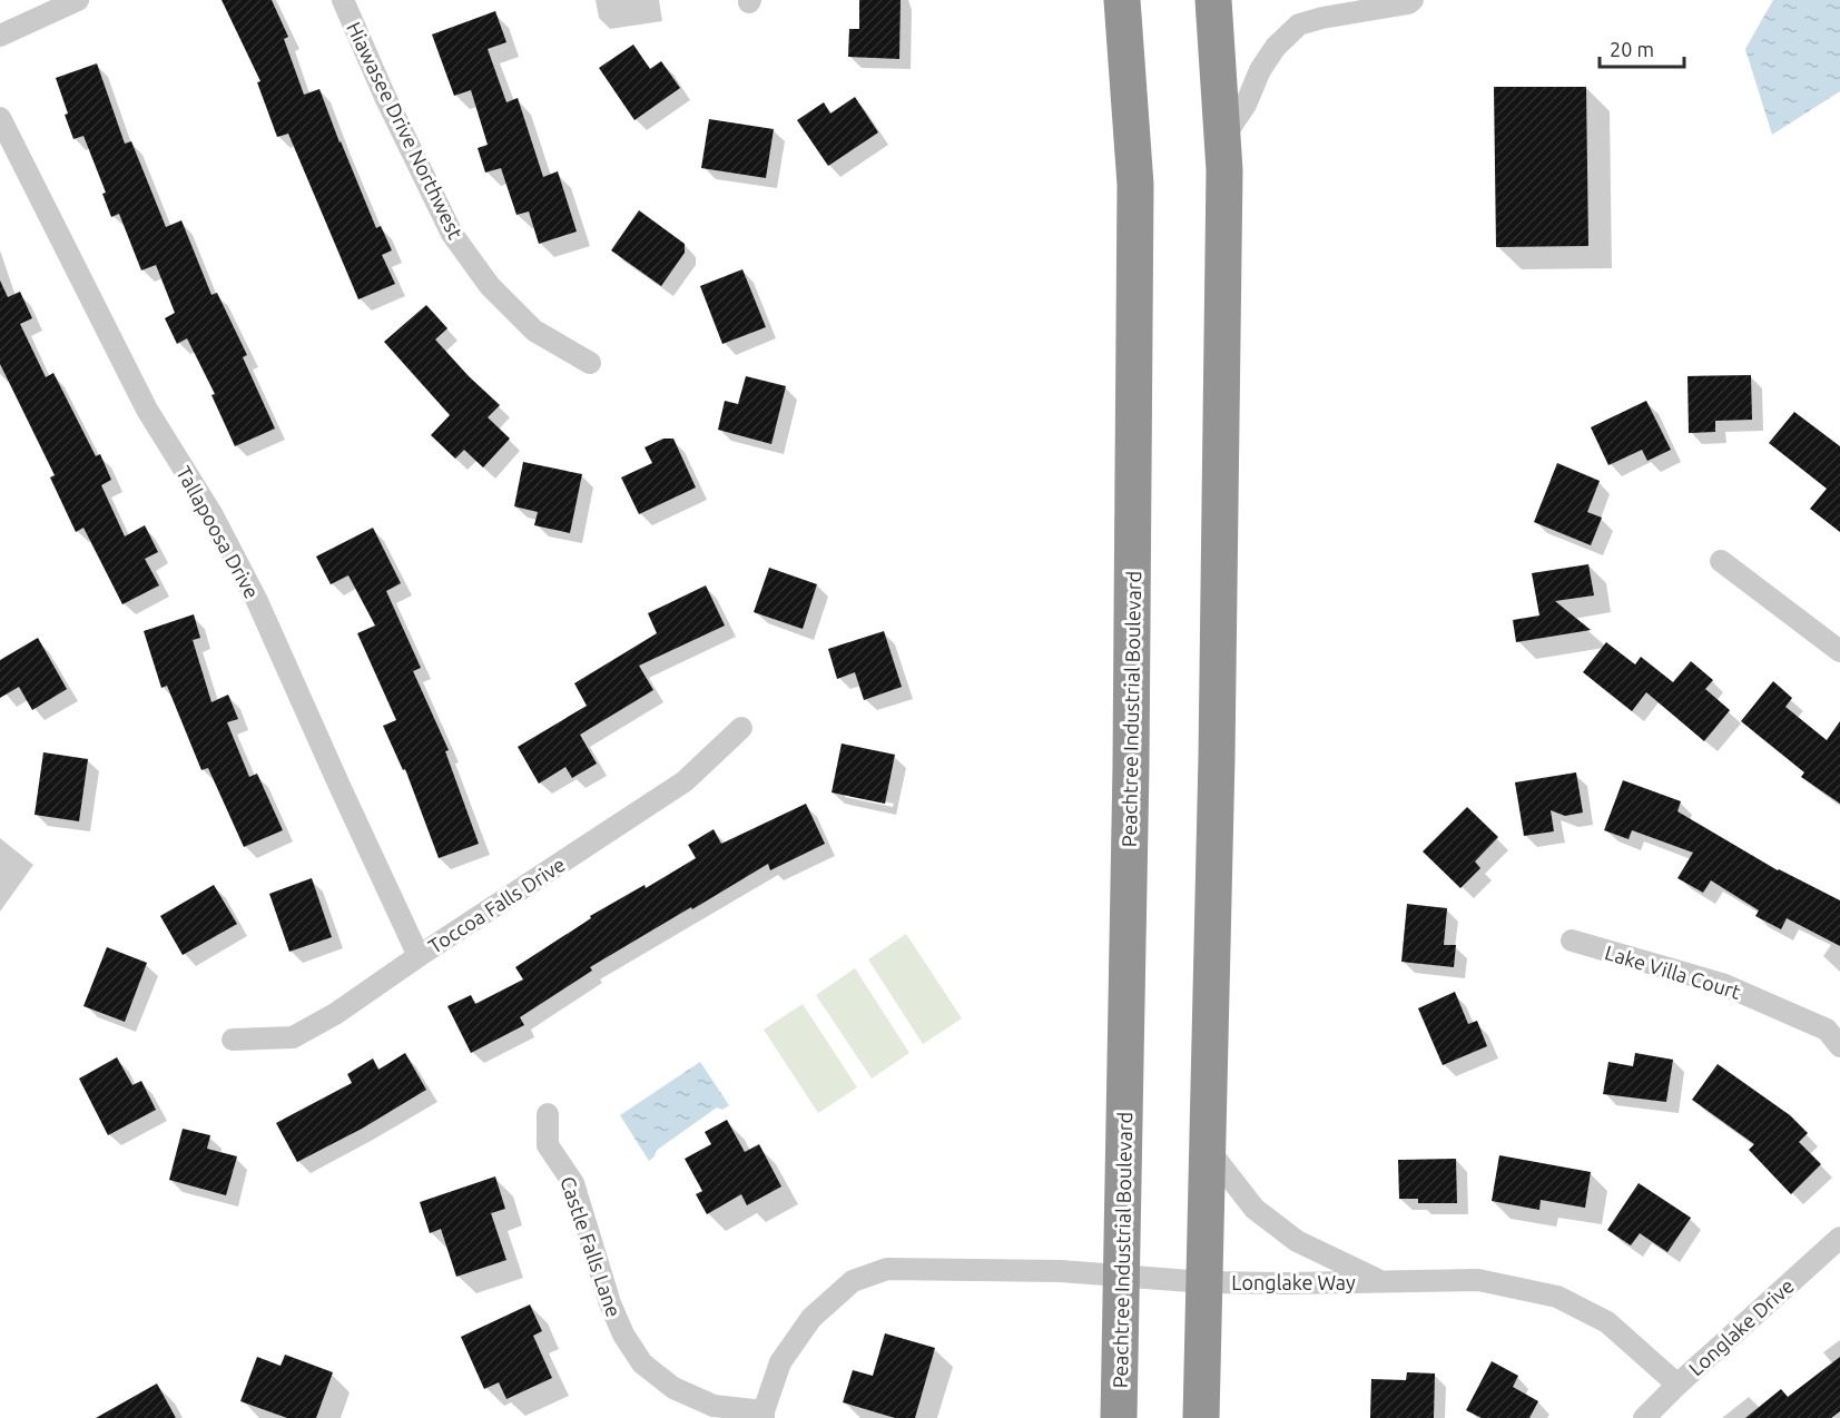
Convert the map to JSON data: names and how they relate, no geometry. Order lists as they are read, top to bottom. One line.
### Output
{"streets":{"highway":["Peachtree Industrial Boulevard"],"street":["Hiawasee Drive Northwest","Tallapoosa Drive","Toccoa Falls Drive","Lake Villa Court","Castle Falls Lane","Longlake Way","Longlake Drive"]},"crossings":[["Tallapoosa Drive","Toccoa Falls Drive"],["Peachtree Industrial Boulevard","Longlake Way"],["Castle Falls Lane","Longlake Way"],["Longlake Way","Longlake Drive"]],"scale_bar":"20 m"}
